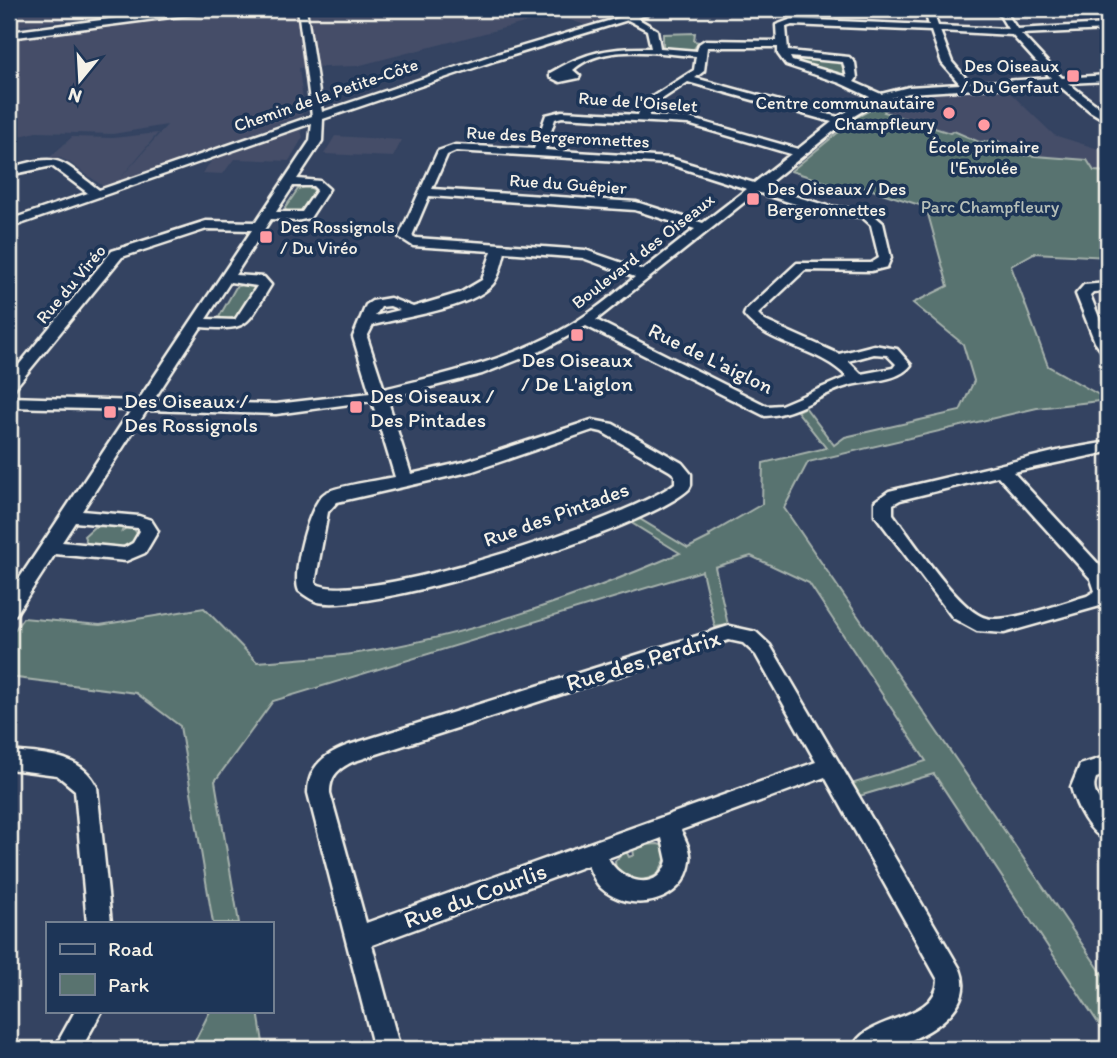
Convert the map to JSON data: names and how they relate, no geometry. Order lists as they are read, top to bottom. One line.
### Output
{"streets":{"street":["Chemin de la Petite-Côte","Rue de l'Oiselet","Rue des Bergeronnettes","Rue du Guêpier","Boulevard des Oiseaux","Rue du Viréo","Rue de L'aiglon","Rue des Pintades","Rue des Perdrix","Rue du Courlis"]},"crossings":[["Rue de l'Oiselet","Rue des Bergeronnettes"],["Rue de l'Oiselet","Boulevard des Oiseaux"],["Rue des Bergeronnettes","Rue du Guêpier"],["Rue des Bergeronnettes","Boulevard des Oiseaux"],["Rue du Guêpier","Boulevard des Oiseaux"],["Boulevard des Oiseaux","Rue de L'aiglon"],["Rue des Perdrix","Rue du Courlis"]],"parks":["Parc Champfleury"],"places":{"transit":["Des Oiseaux / Du Gerfaut","Des Oiseaux / Des Bergeronnettes","Des Rossignols / Du Viréo","Des Oiseaux / De L'aiglon","Des Oiseaux / Des Pintades","Des Oiseaux / Des Rossignols"],"other":["Centre communautaire Champfleury","École primaire l'Envolée"]},"legend":["Road","Park"],"north":"bottom"}
